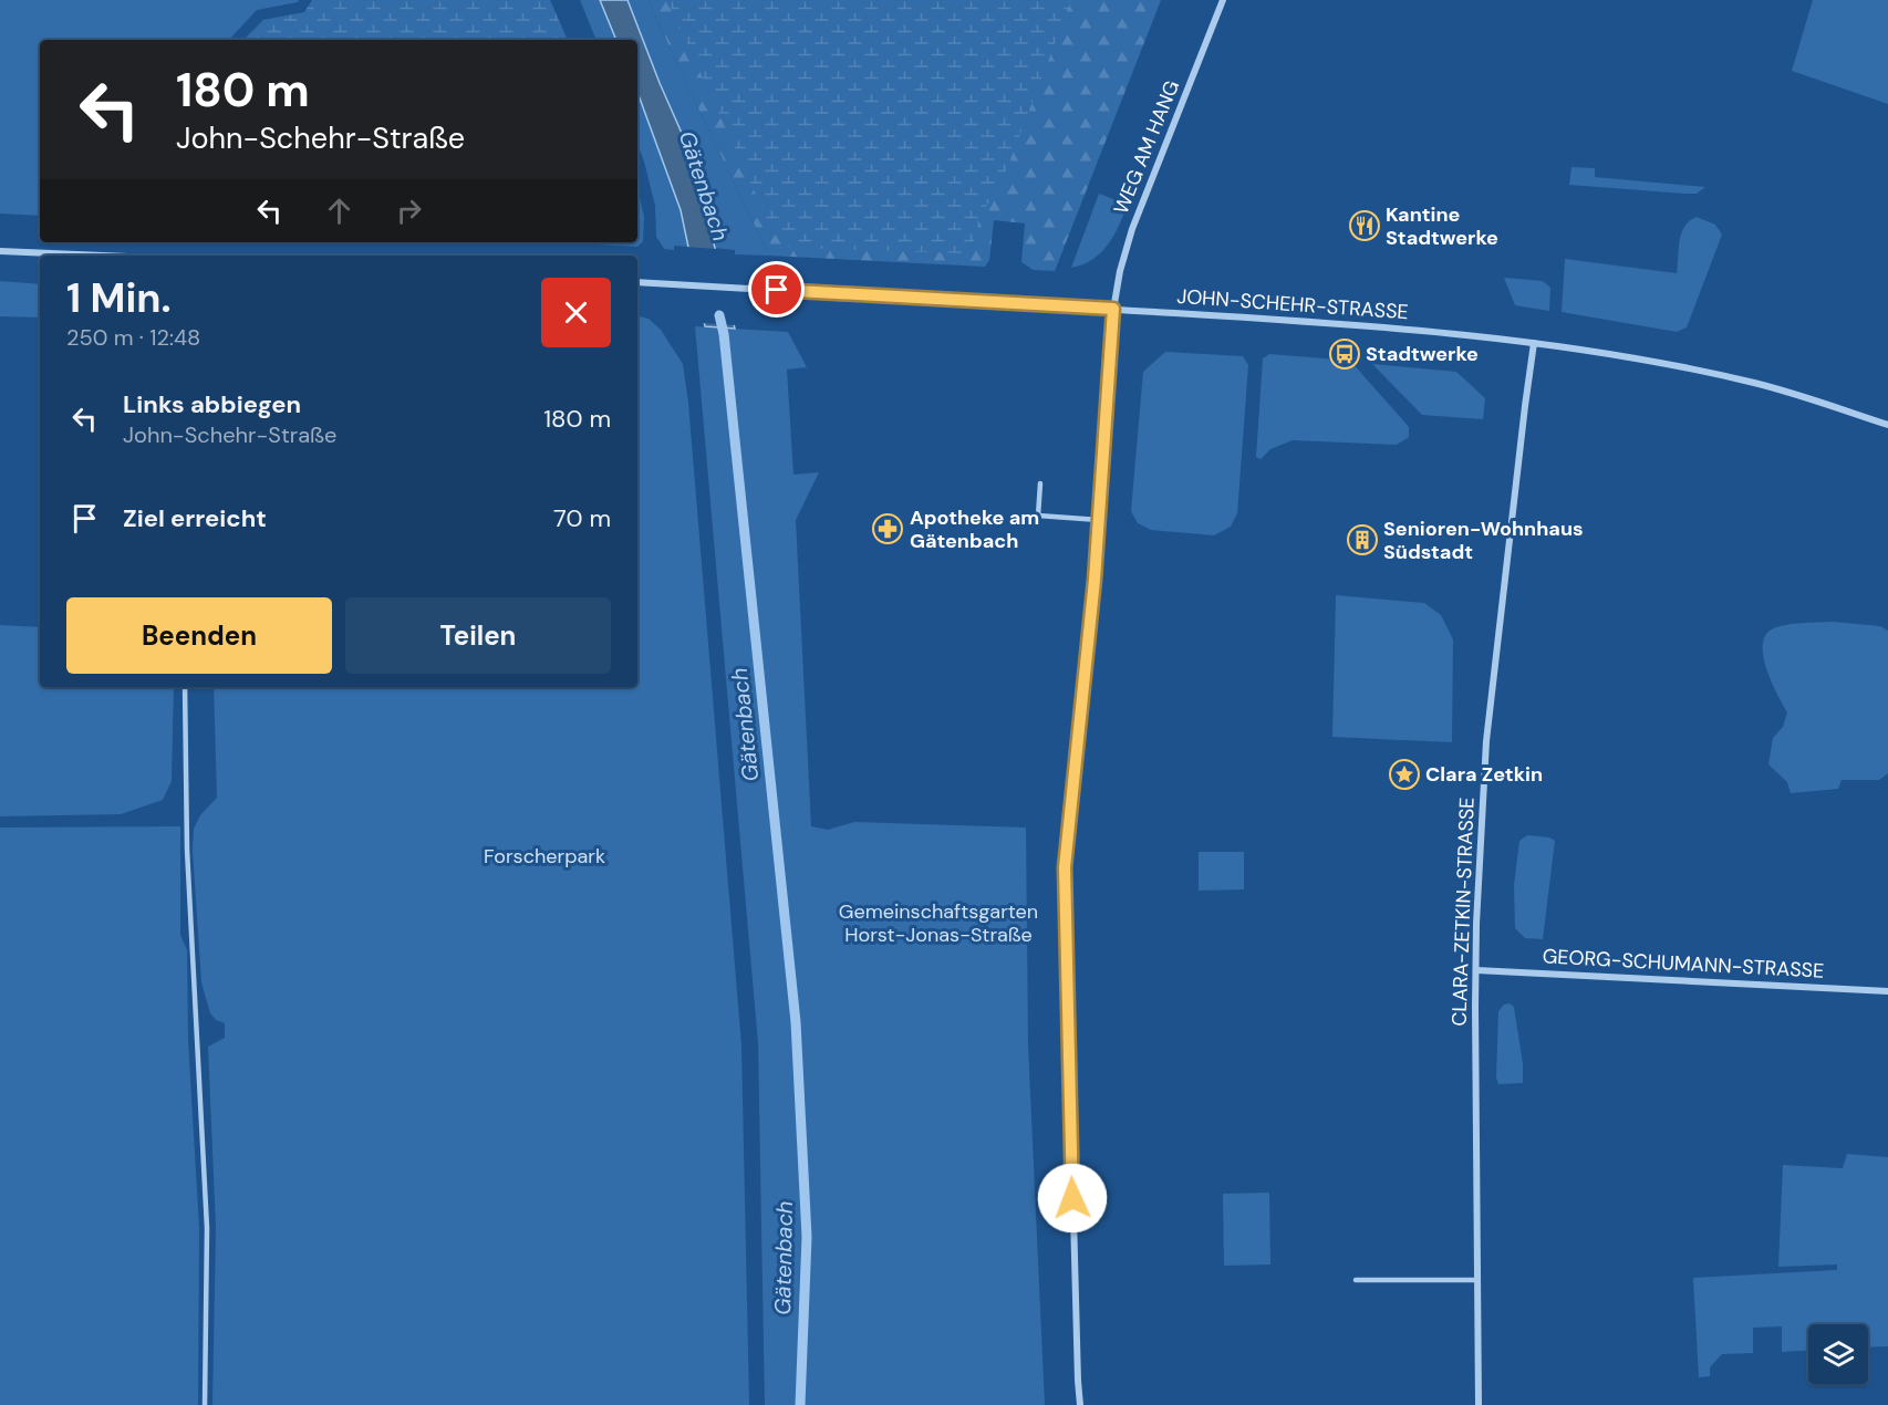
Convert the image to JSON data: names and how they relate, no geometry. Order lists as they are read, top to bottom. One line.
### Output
{"streets":{"street":["WEG AM HANG","JOHN-SCHEHR-STRASSE","CLARA-ZETKIN-STRASSE","GEORG-SCHUMANN-STRASSE"]},"crossings":[["WEG AM HANG","JOHN-SCHEHR-STRASSE"],["JOHN-SCHEHR-STRASSE","CLARA-ZETKIN-STRASSE"],["CLARA-ZETKIN-STRASSE","GEORG-SCHUMANN-STRASSE"]],"water":["Gätenbach"],"parks":["Forscherpark","Gemeinschaftsgarten Horst-Jonas-Straße"],"places":{"restaurant":["Kantine Stadtwerke"],"bus stop":["Stadtwerke"],"pharmacy":["Apotheke am Gätenbach"],"building":["Senioren-Wohnhaus Südstadt"],"place":["Clara Zetkin"]},"page":{"turn":["180 m","John-Schehr-Straße"],"heading":["1 Min.","250 m · 12:48"],"list":[{"name":"Links abbiegen","note":"John-Schehr-Straße","value":"180 m"},{"name":"Ziel erreicht","value":"70 m"}],"buttons":["Beenden","Teilen"]}}
